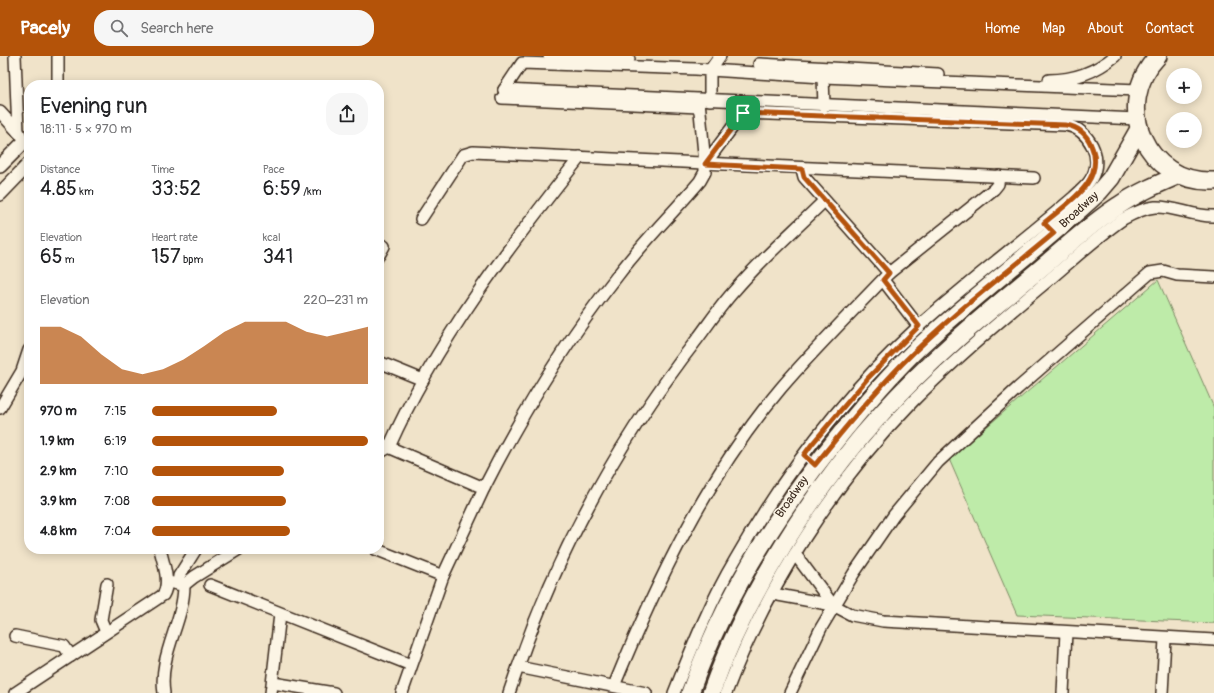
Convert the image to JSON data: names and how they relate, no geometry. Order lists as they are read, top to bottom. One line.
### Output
{"streets":{"main road":["Broadway"]},"page":{"header":"Pacely","search":"Search here","nav":["Home","Map","About","Contact"],"map_buttons":["+","−"],"heading":["Evening run","18:11 · 5 × 970 m"],"stats":[["Distance","4.85 km"],["Time","33:52"],["Pace","6:59 /km"],["Elevation","65 m"],["Heart rate","157 bpm"],["kcal","341"]],"chart":["Elevation","220–231 m"],"list":[{"name":"970 m","note":"7:15"},{"name":"1.9 km","note":"6:19"},{"name":"2.9 km","note":"7:10"},{"name":"3.9 km","note":"7:08"},{"name":"4.8 km","note":"7:04"}]}}
